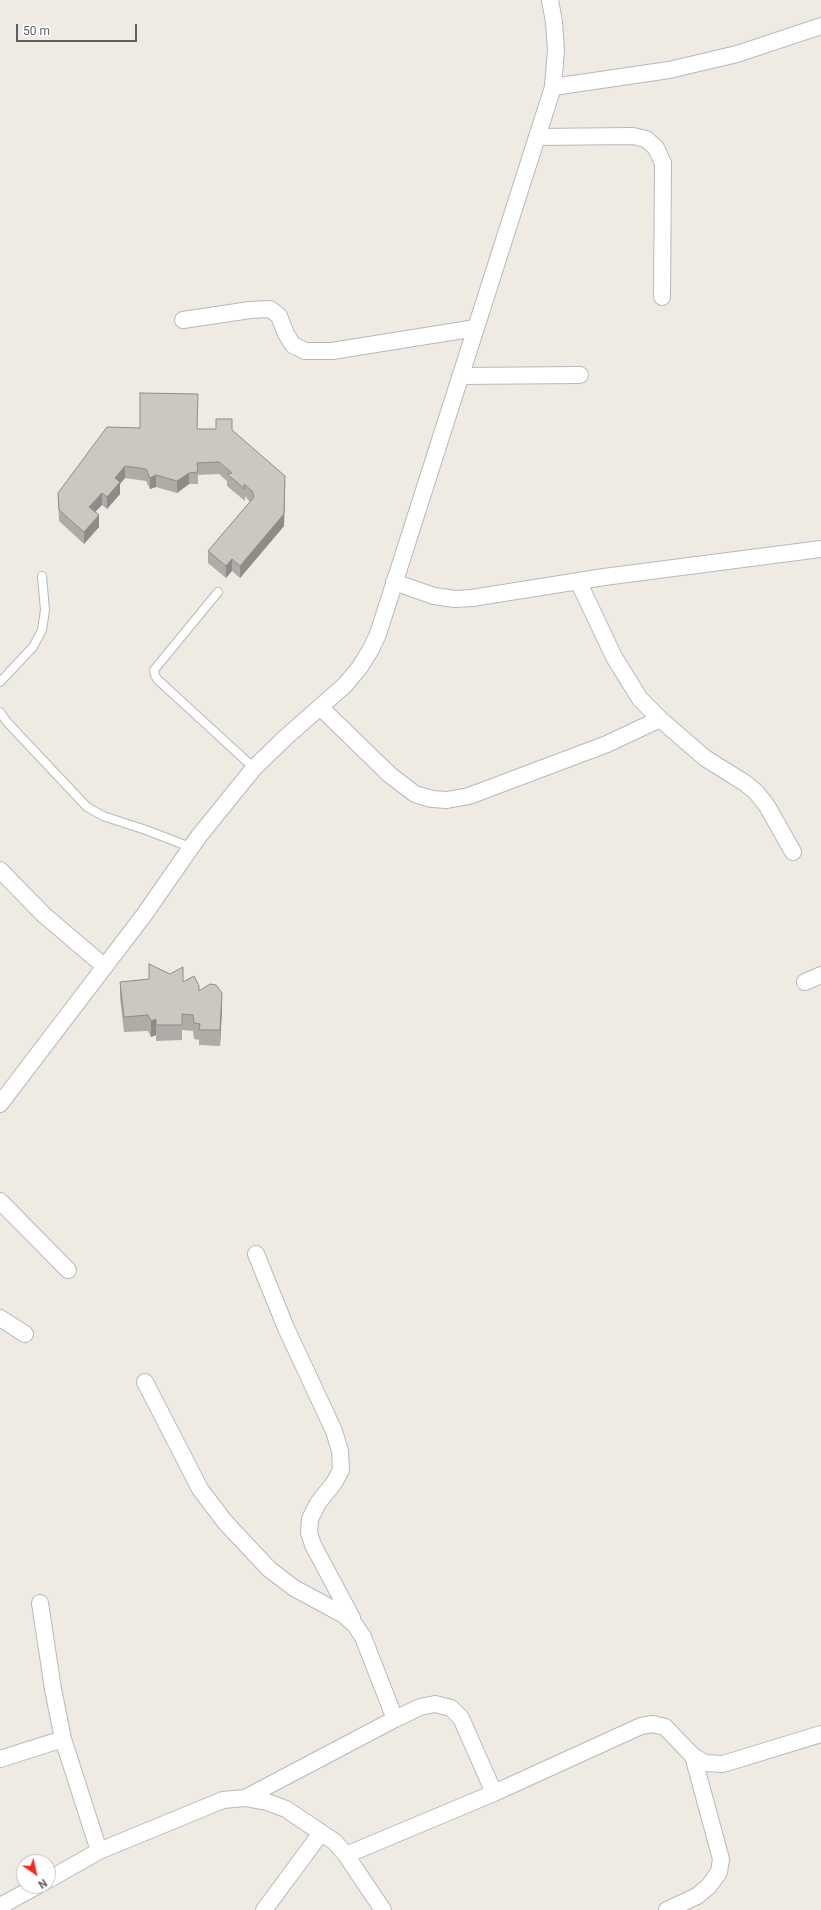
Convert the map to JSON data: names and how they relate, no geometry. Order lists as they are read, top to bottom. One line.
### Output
{"scale_bar":"50 m","north":"bottom right"}
